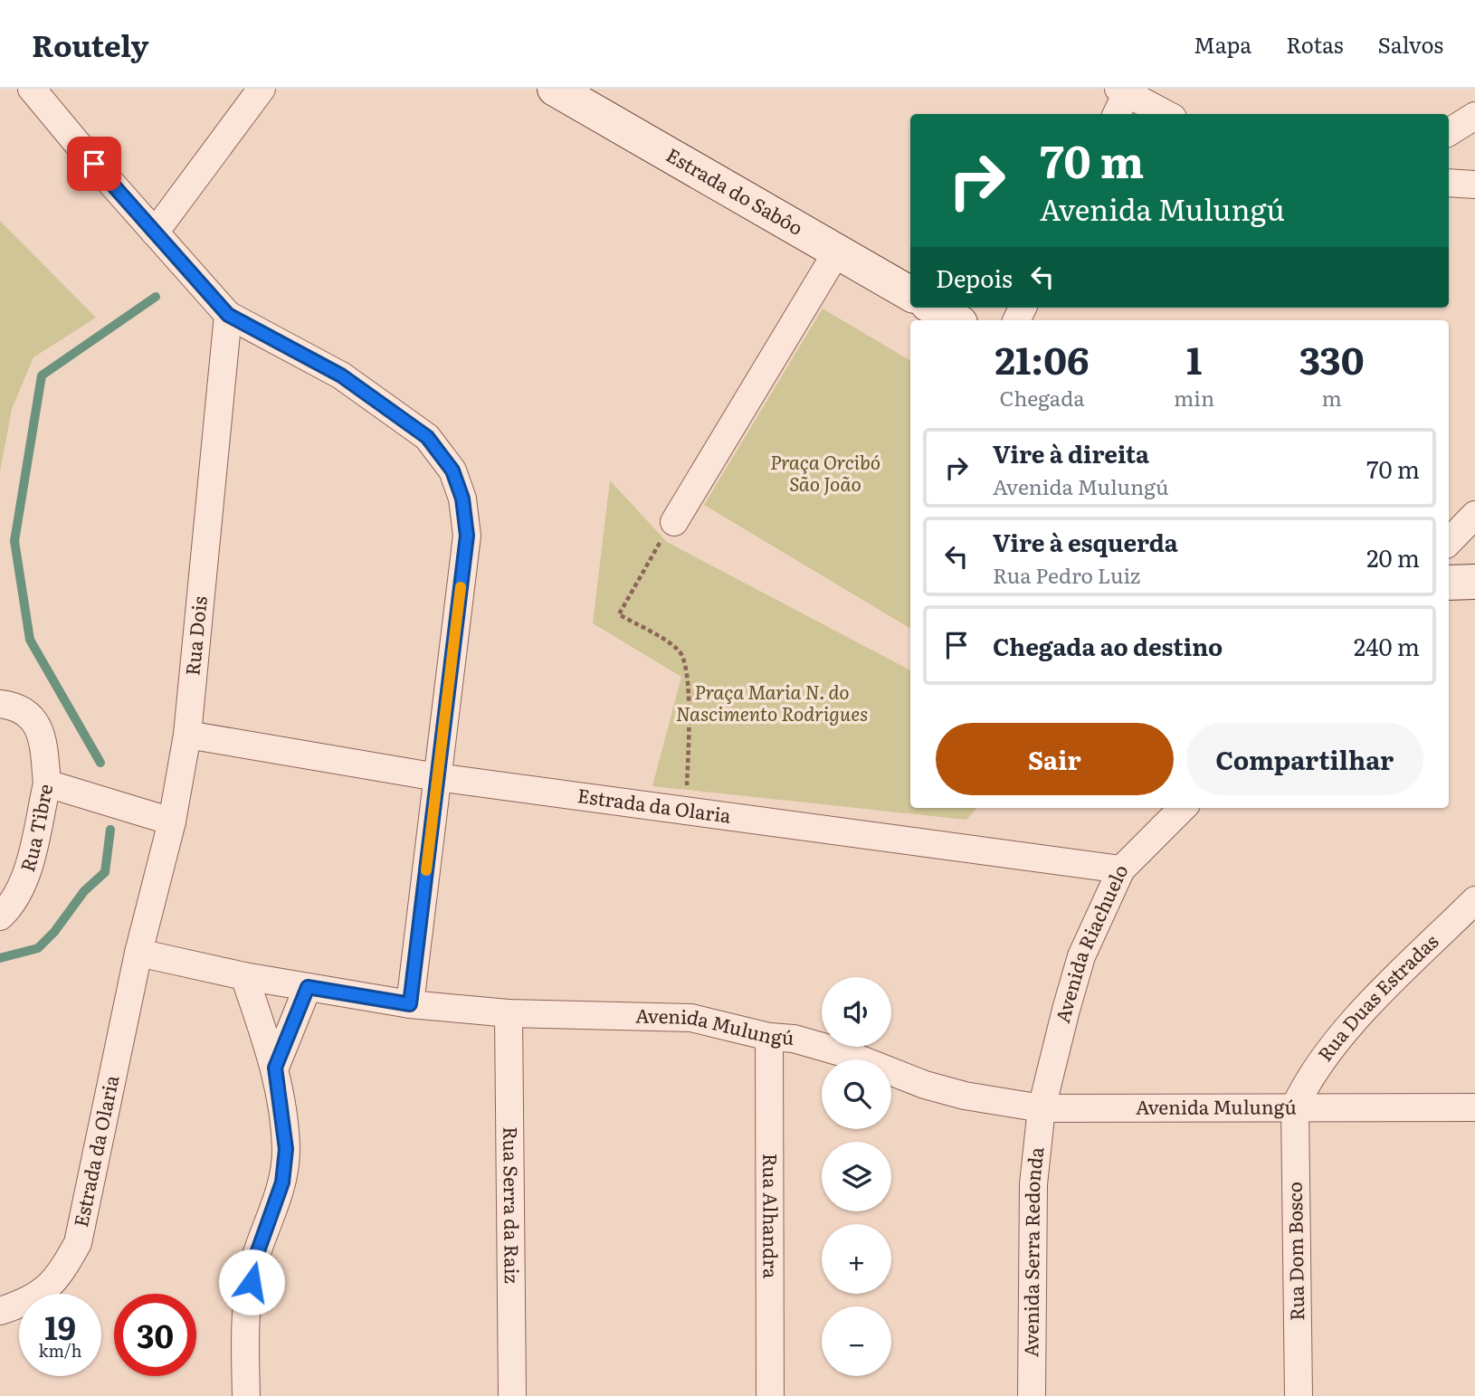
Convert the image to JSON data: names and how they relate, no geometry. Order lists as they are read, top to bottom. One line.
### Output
{"streets":{"street":["Estrada do Sabôo","Rua Dois","Estrada da Olaria","Rua Tibre","Avenida Riachuelo","Rua Duas Estradas","Avenida Mulungú","Rua Serra da Raiz","Rua Alhandra","Rua Dom Bosco","Avenida Serra Redonda"]},"crossings":[["Rua Dois","Estrada da Olaria"],["Rua Dois","Rua Tibre"],["Rua Dois","Avenida Mulungú"],["Estrada da Olaria","Avenida Riachuelo"],["Estrada da Olaria","Avenida Mulungú"],["Avenida Riachuelo","Avenida Mulungú"],["Avenida Riachuelo","Avenida Serra Redonda"],["Rua Duas Estradas","Avenida Mulungú"],["Rua Duas Estradas","Rua Dom Bosco"],["Avenida Mulungú","Rua Serra da Raiz"],["Avenida Mulungú","Rua Alhandra"],["Avenida Mulungú","Rua Dom Bosco"],["Avenida Mulungú","Avenida Serra Redonda"]],"parks":["Praça Orcibó São João","Praça Maria N. do Nascimento Rodrigues"],"page":{"header":"Routely","nav":["Mapa","Rotas","Salvos"],"turn":["70 m","Avenida Mulungú"],"then":"Depois","eta":["21:06","Chegada","1","min","330","m"],"list":[{"name":"Vire à direita","note":"Avenida Mulungú","value":"70 m"},{"name":"Vire à esquerda","note":"Rua Pedro Luiz","value":"20 m"},{"name":"Chegada ao destino","value":"240 m"}],"buttons":["Sair","Compartilhar"],"map_buttons":["+","−"],"speed":"19 km/h","limit":"30"}}
